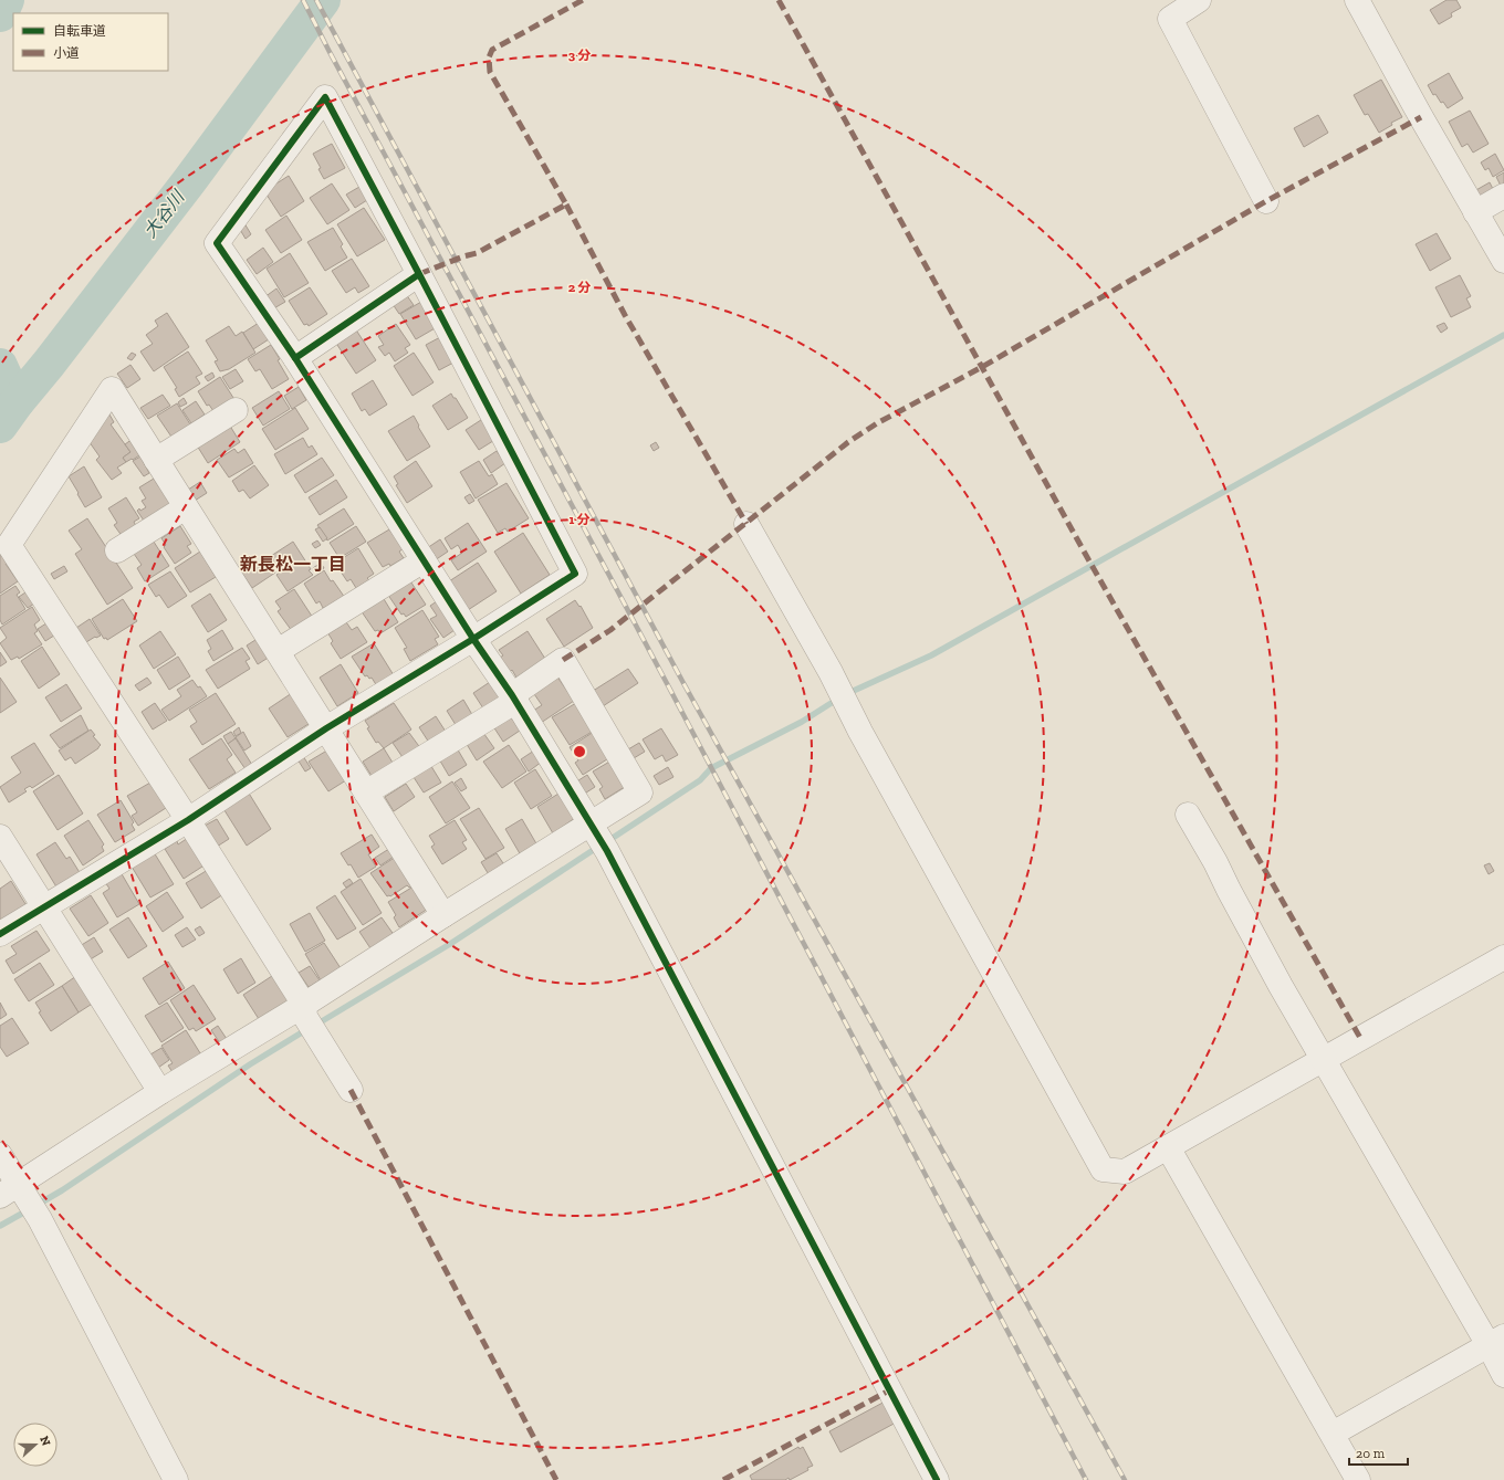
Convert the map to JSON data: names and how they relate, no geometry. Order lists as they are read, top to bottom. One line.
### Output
{"districts":["新長松一丁目"],"water":["大谷川"],"legend":["自転車道","小道"],"scale_bar":"20 m","north":"right","rings":["3 分","2 分","1 分"]}
